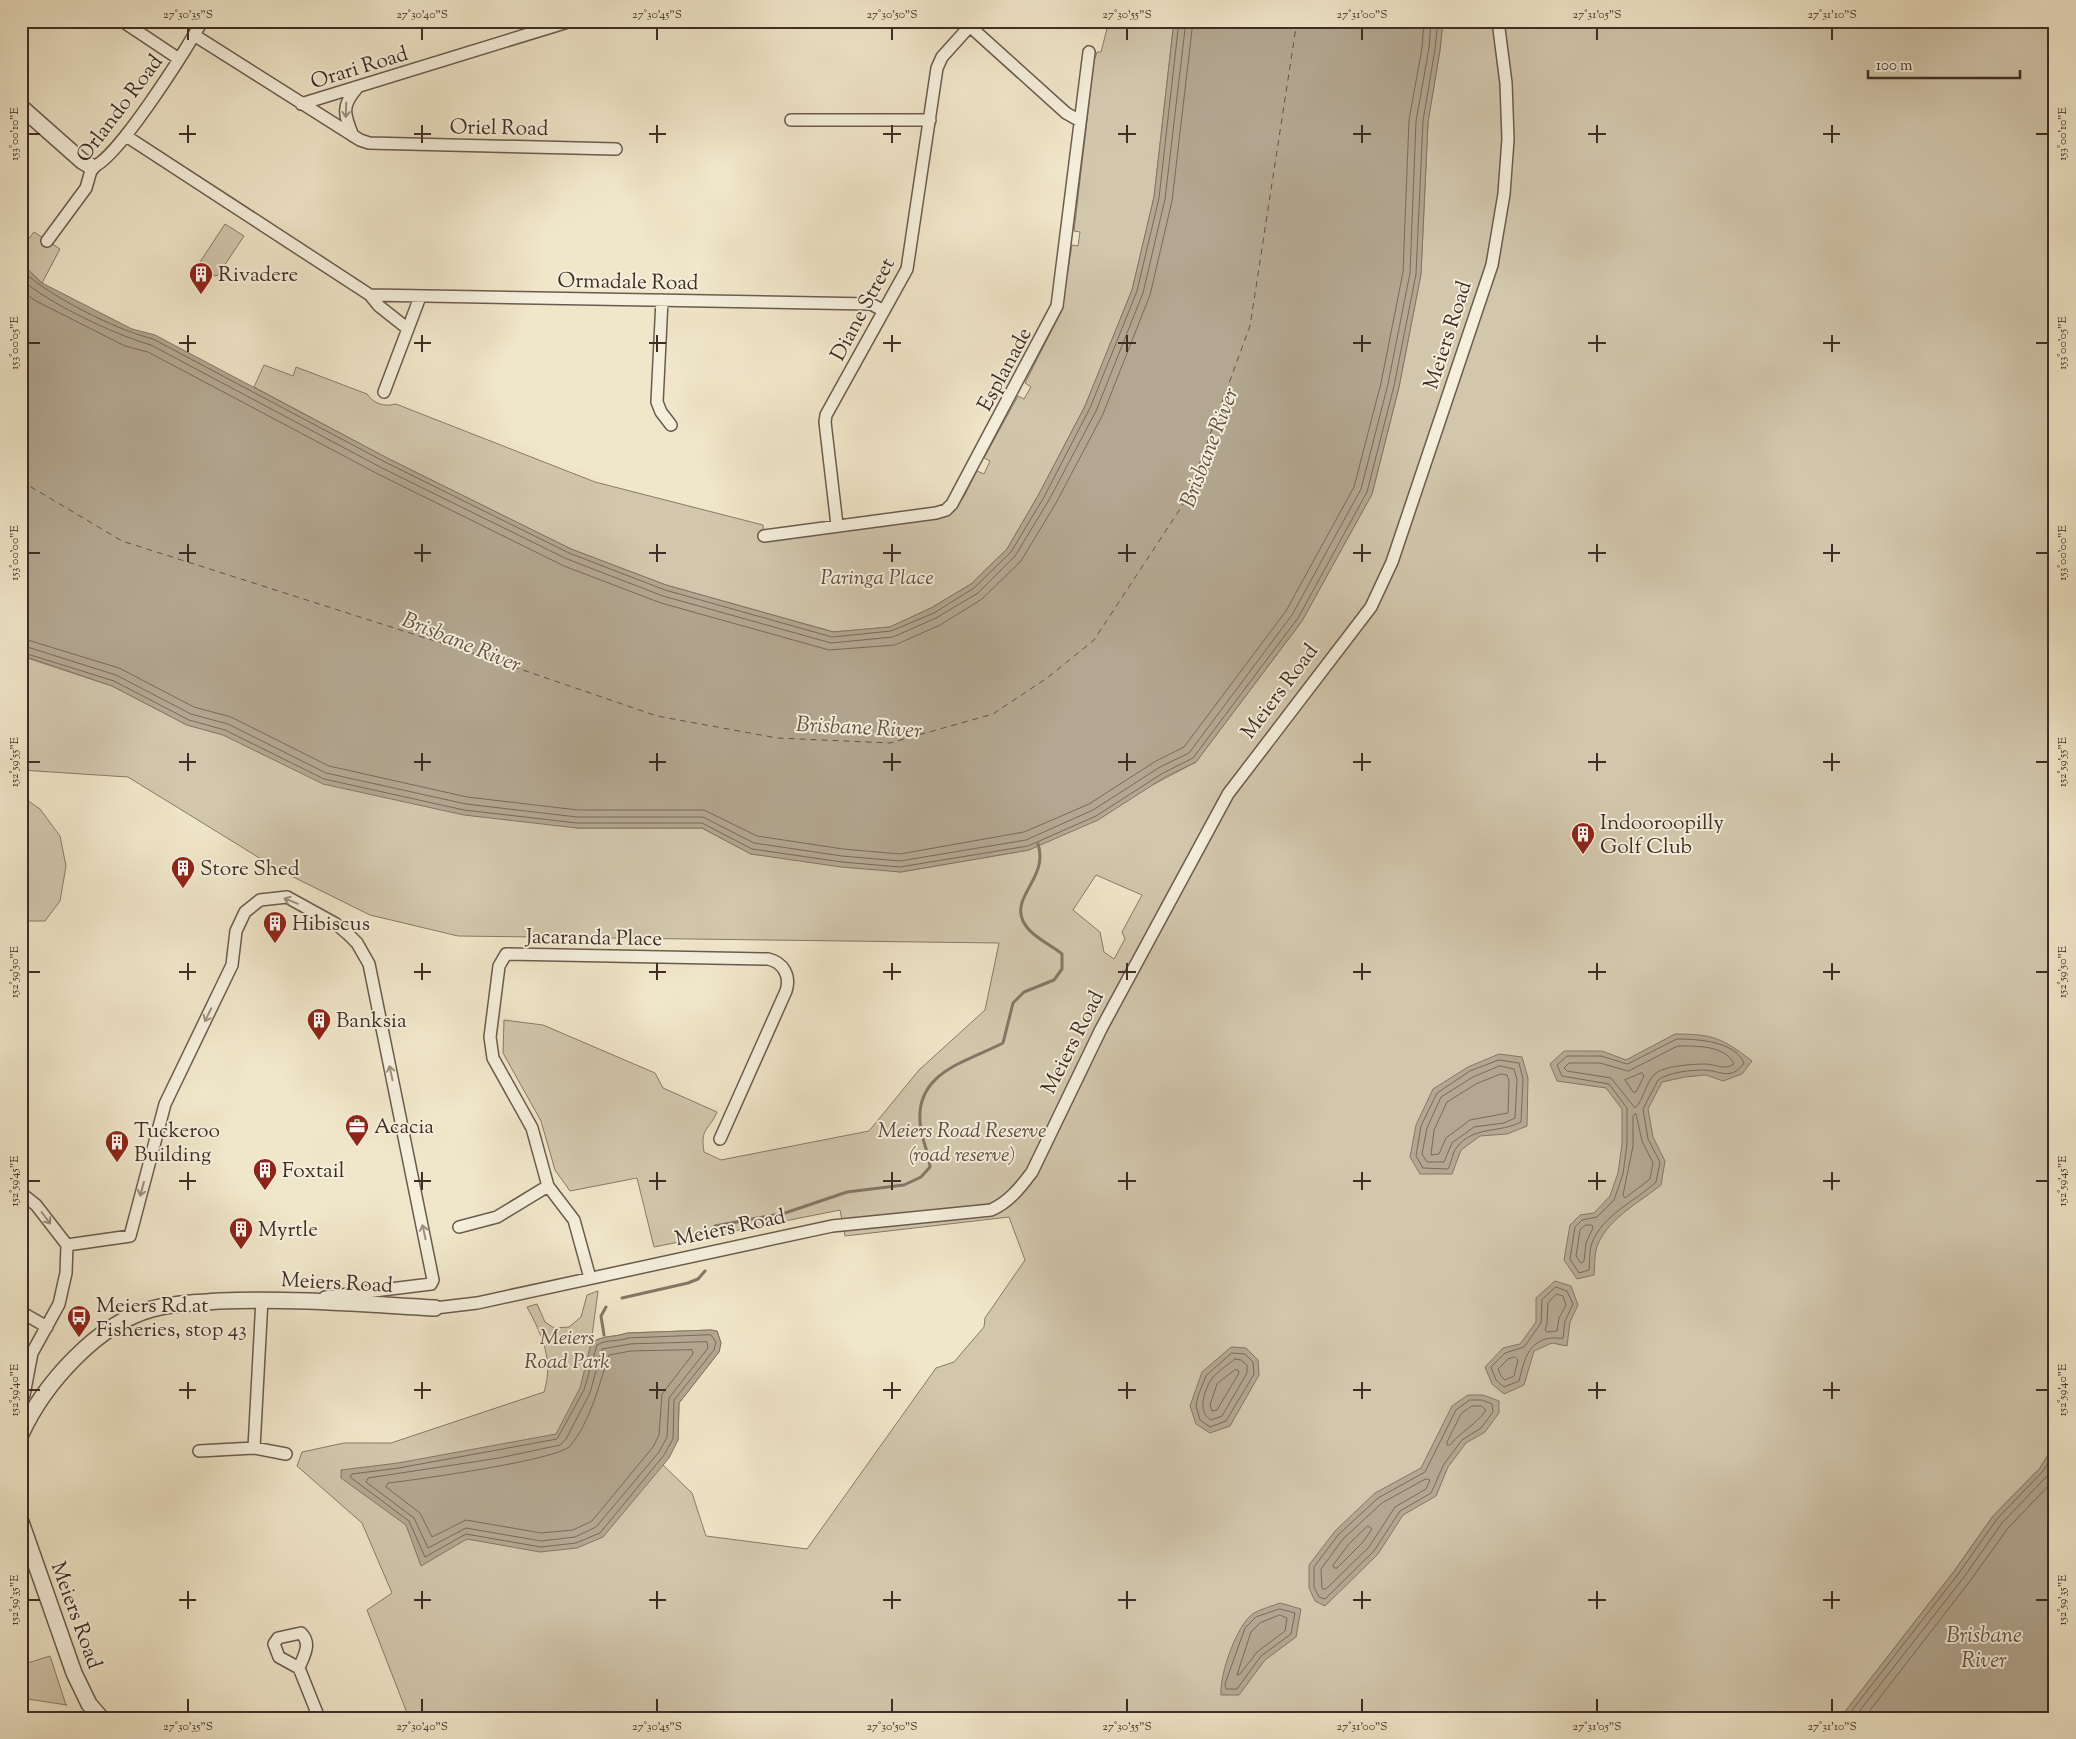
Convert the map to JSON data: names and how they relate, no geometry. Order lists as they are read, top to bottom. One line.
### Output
{"streets":{"street":["Orari Road","Orlando Road","Oriel Road","Ormadale Road","Diane Street","Meiers Road","Esplanade","Jacaranda Place"]},"crossings":[["Orari Road","Oriel Road"],["Orlando Road","Oriel Road"],["Ormadale Road","Diane Street"],["Diane Street","Esplanade"],["Meiers Road","Jacaranda Place"]],"water":["Brisbane River"],"parks":["Paringa Place","Meiers Road Reserve (road reserve)","Meiers Road Park"],"places":{"building":["Rivadere","Indooroopilly Golf Club","Store Shed","Hibiscus","Banksia","Tuckeroo Building","Foxtail","Myrtle"],"office":["Acacia"],"bus stop":["Meiers Rd at Fisheries, stop 43"]},"scale_bar":"100 m","coordinates":["27°30'35\"S","27°30'40\"S","27°30'45\"S","27°30'50\"S","27°30'55\"S","27°31'00\"S","27°31'05\"S","27°31'10\"S","153°00'10\"E","153°00'05\"E","153°00'00\"E","152°59'55\"E","152°59'50\"E","152°59'45\"E","152°59'40\"E","152°59'35\"E"]}
